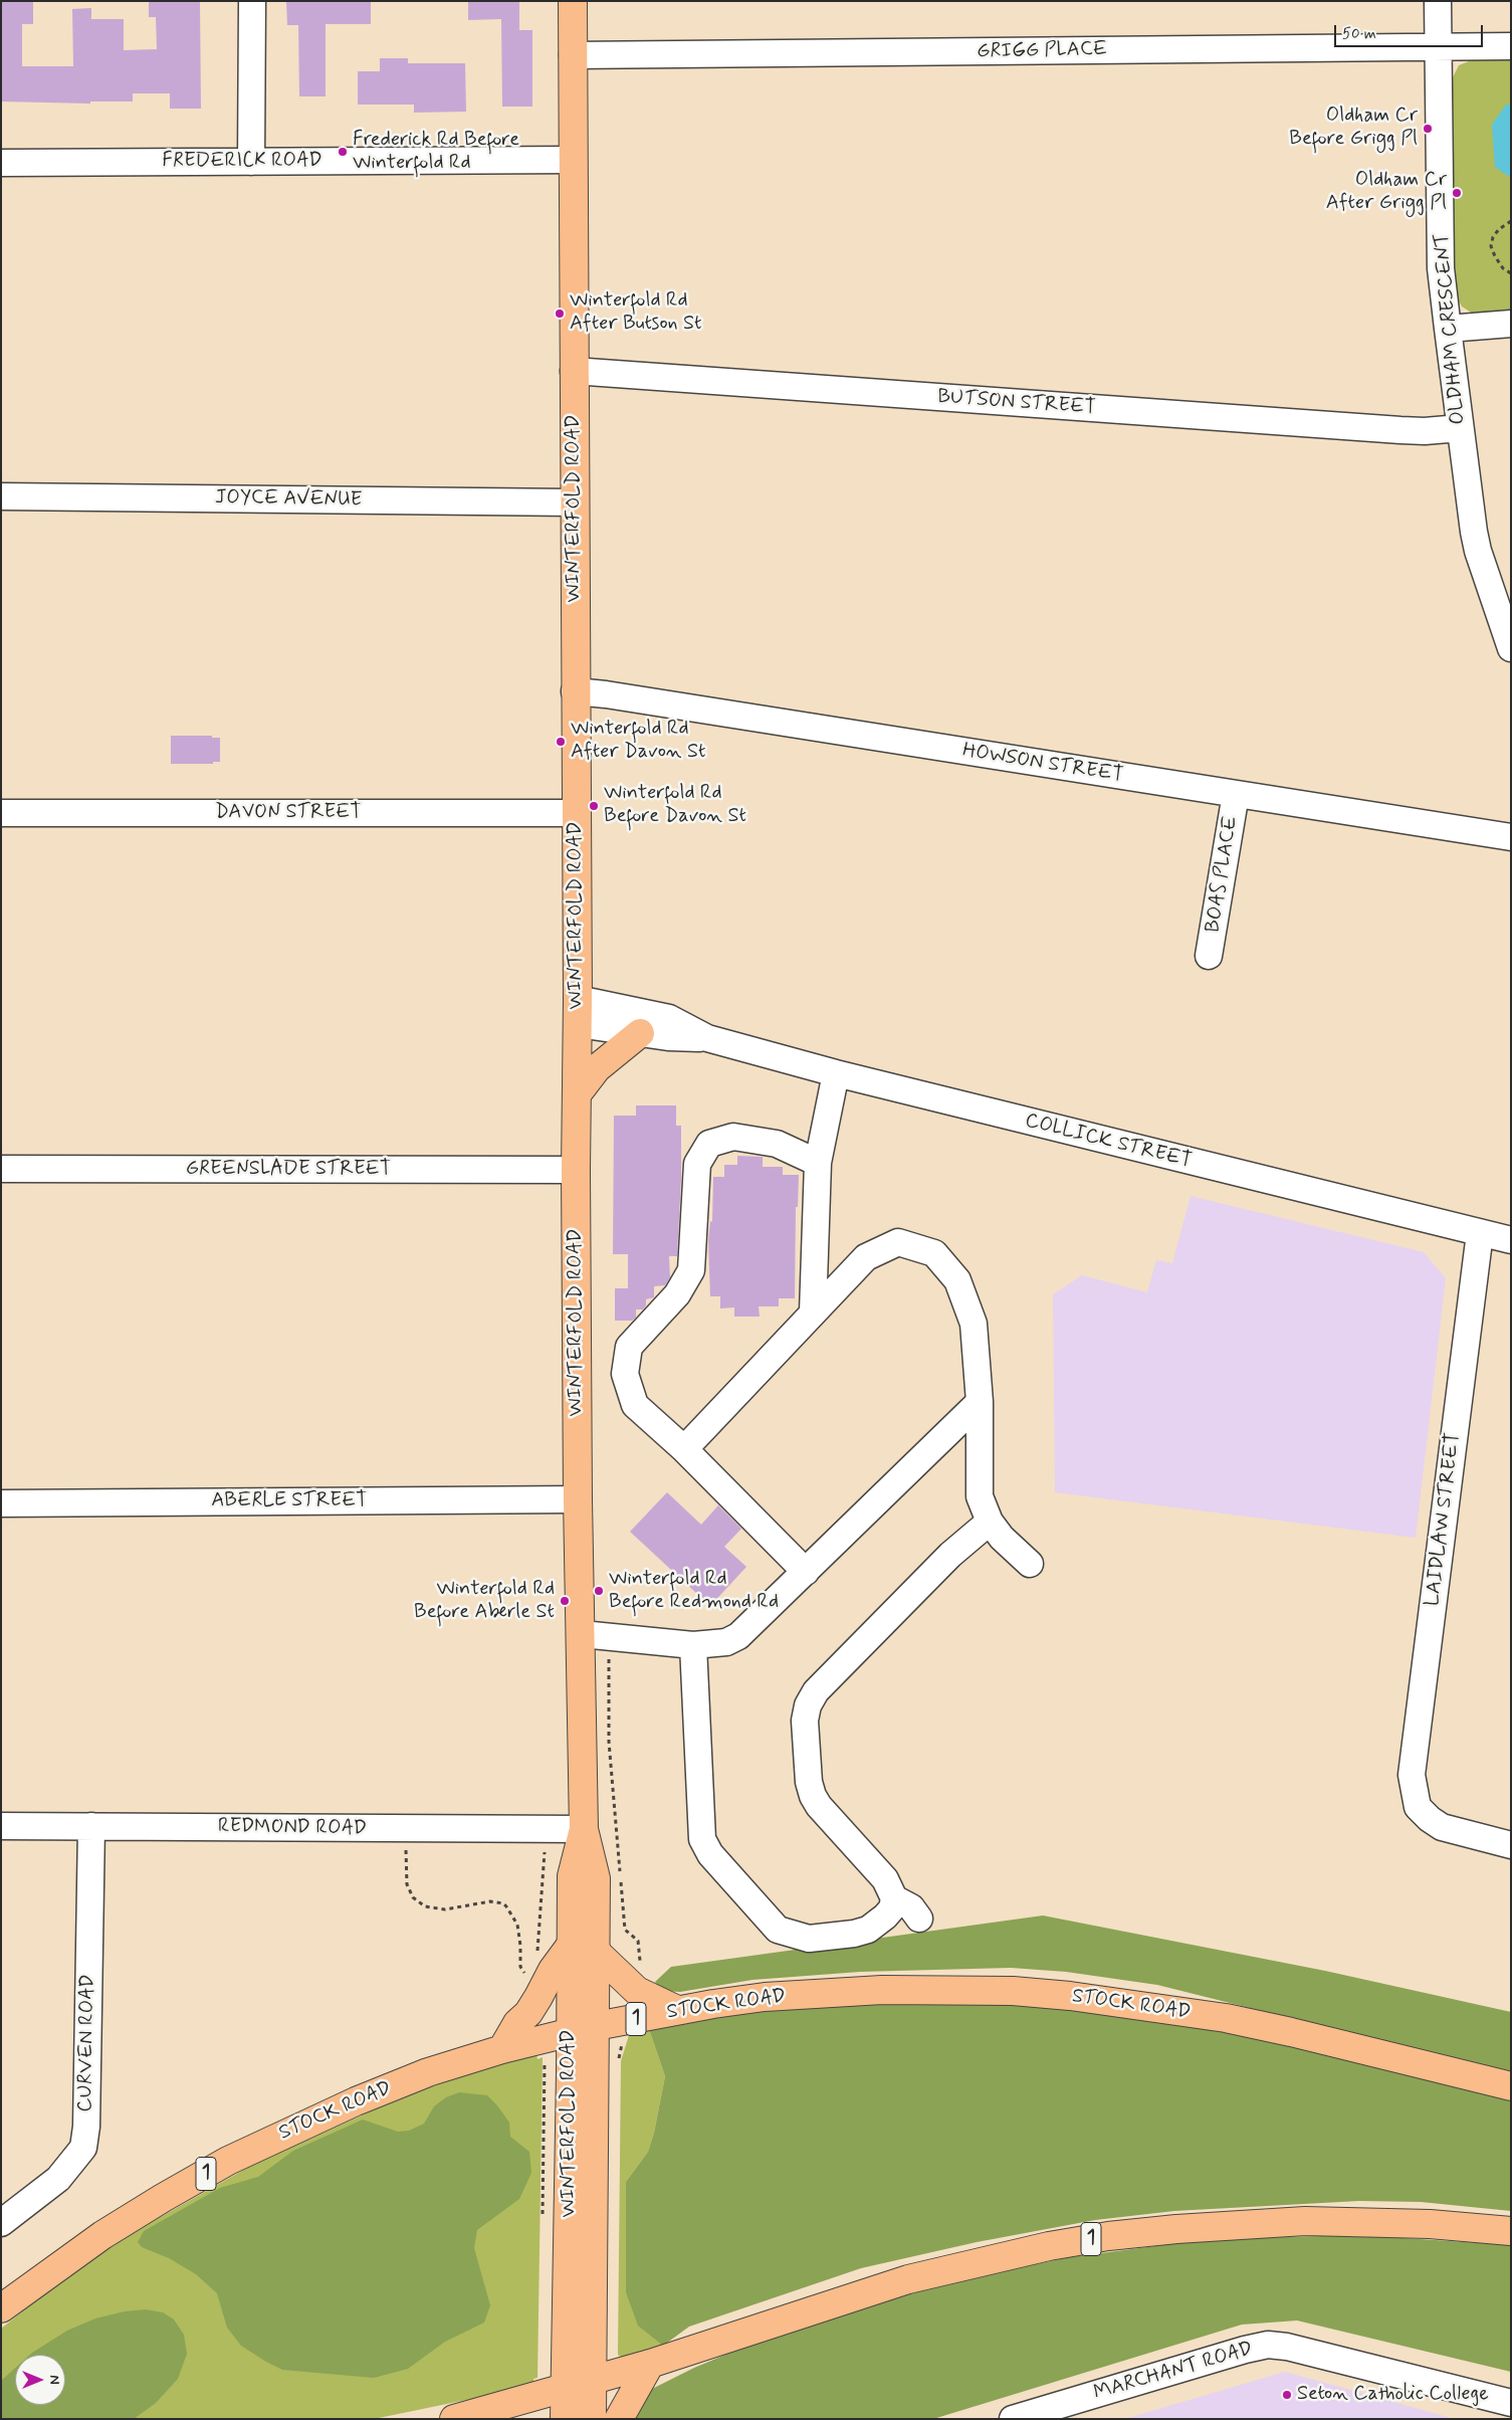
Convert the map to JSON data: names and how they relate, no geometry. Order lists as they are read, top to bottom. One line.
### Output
{"streets":{"main road":["WINTERFOLD ROAD","STOCK ROAD","1"],"street":["GRIGG PLACE","FREDERICK ROAD","OLDHAM CRESCENT","BUTSON STREET","JOYCE AVENUE","HOWSON STREET","DAVON STREET","BOAS PLACE","COLLICK STREET","GREENSLADE STREET","ABERLE STREET","LAIDLAW STREET","REDMOND ROAD","CURVEN ROAD","MARCHANT ROAD"]},"crossings":[["GRIGG PLACE","OLDHAM CRESCENT"],["GRIGG PLACE","WINTERFOLD ROAD"],["FREDERICK ROAD","WINTERFOLD ROAD"],["OLDHAM CRESCENT","BUTSON STREET"],["BUTSON STREET","WINTERFOLD ROAD"],["JOYCE AVENUE","WINTERFOLD ROAD"],["WINTERFOLD ROAD","HOWSON STREET"],["WINTERFOLD ROAD","DAVON STREET"],["WINTERFOLD ROAD","COLLICK STREET"],["WINTERFOLD ROAD","GREENSLADE STREET"],["WINTERFOLD ROAD","ABERLE STREET"],["WINTERFOLD ROAD","REDMOND ROAD"],["WINTERFOLD ROAD","STOCK ROAD"],["WINTERFOLD ROAD","1"],["HOWSON STREET","BOAS PLACE"],["COLLICK STREET","LAIDLAW STREET"],["REDMOND ROAD","CURVEN ROAD"]],"places":["Oldham Cr Before Grigg Pl","Frederick Rd Before Winterfold Rd","Oldham Cr After Grigg Pl","Winterfold Rd After Butson St","Winterfold Rd After Davon St","Winterfold Rd Before Davon St","Winterfold Rd Before Redmond Rd","Winterfold Rd Before Aberle St","Seton Catholic College"],"scale_bar":"50 m","north":"right"}
